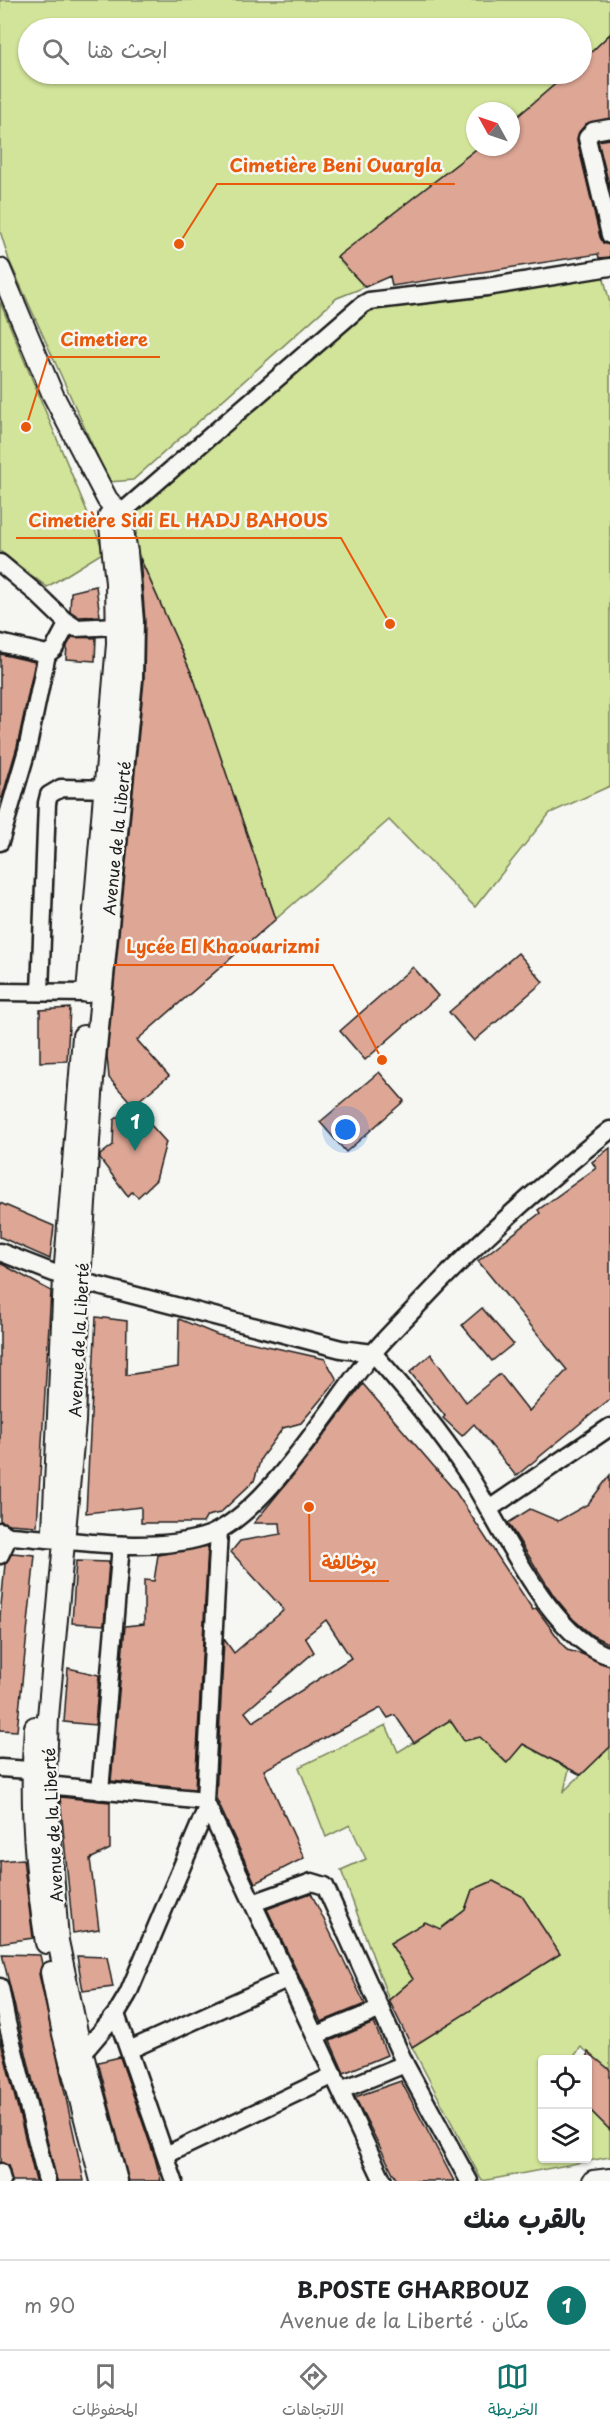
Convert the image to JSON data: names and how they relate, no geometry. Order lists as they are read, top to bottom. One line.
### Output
{"streets":{"street":["Avenue de la Liberté"]},"places":["Cimetière Beni Ouargla","Cimetiere","Cimetière Sidi EL HADJ BAHOUS","Lycée El Khaouarizmi","بوخالفة"],"north":"top left","page":{"search":"ابحث هنا","pins":"1","heading":"بالقرب منك","list":[{"mark":"1","name":"B.POSTE GHARBOUZ","note":"مكان · Avenue de la Liberté","value":"90 m"}],"nav":["الخريطة","الاتجاهات","المحفوظات"]}}
